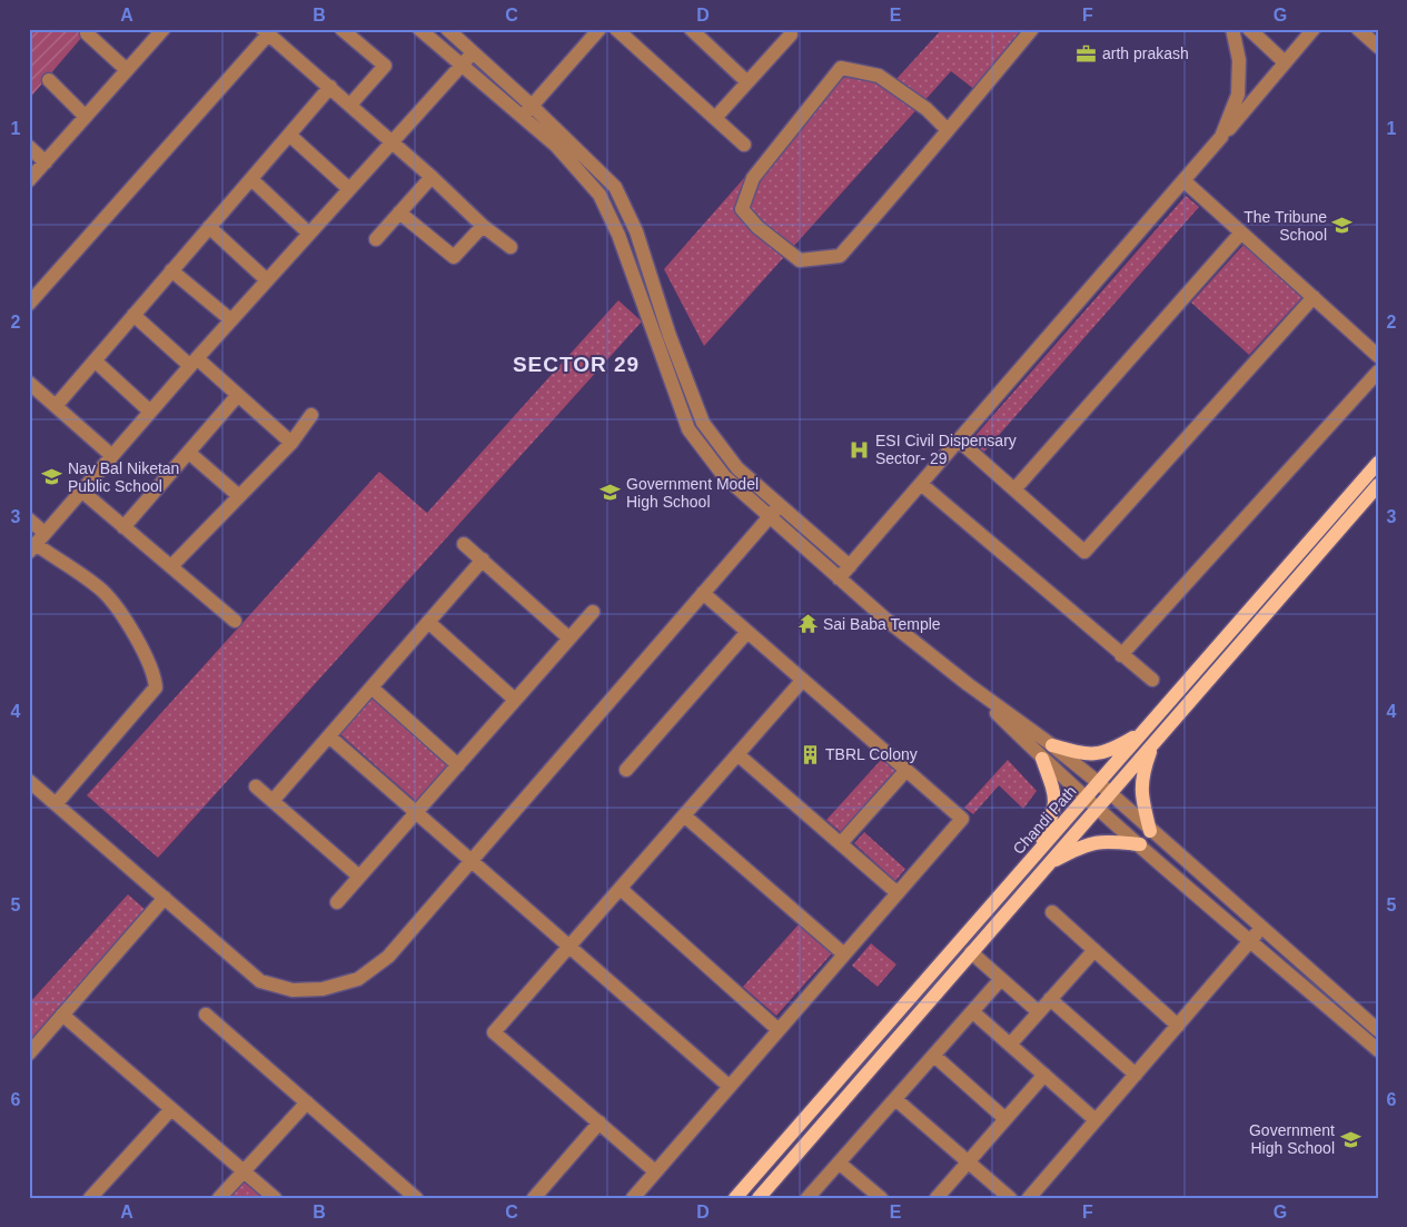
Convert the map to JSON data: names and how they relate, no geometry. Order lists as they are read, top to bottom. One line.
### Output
{"streets":{"main road":["Chandi Path"]},"districts":["SECTOR 29"],"places":{"office":["arth prakash"],"school or university":["The Tribune School","Nav Bal Niketan Public School","Government Model High School","Government High School"],"hospital":["ESI Civil Dispensary Sector- 29"],"temple":["Sai Baba Temple"],"building":["TBRL Colony"]},"grid":{"columns":["A","B","C","D","E","F","G"],"rows":["1","2","3","4","5","6"]}}
